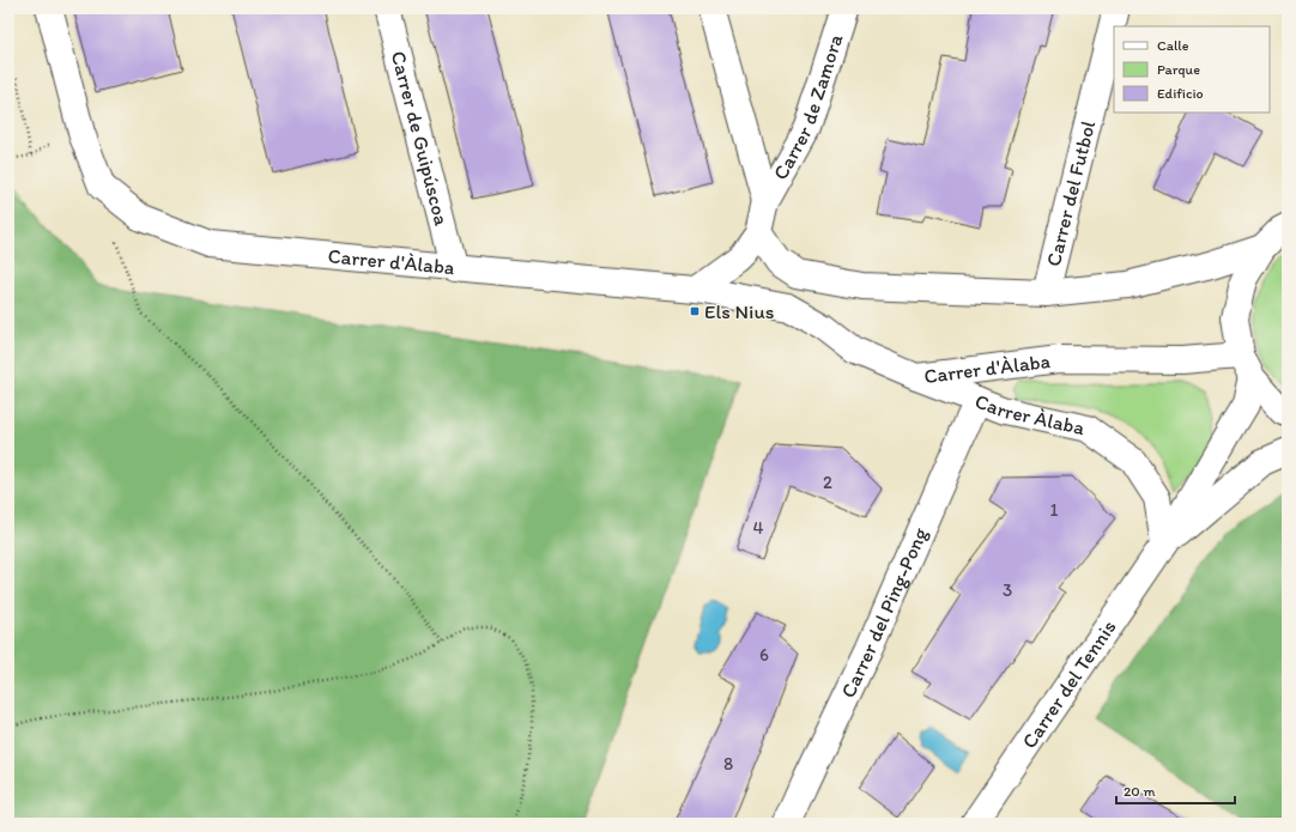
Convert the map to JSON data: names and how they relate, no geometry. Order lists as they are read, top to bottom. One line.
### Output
{"streets":{"street":["Carrer de Zamora","Carrer de Guipúscoa","Carrer del Futbol","Carrer d'Àlaba","Carrer Àlaba","Carrer del Ping-Pong","Carrer del Tennis"]},"crossings":[["Carrer de Guipúscoa","Carrer d'Àlaba"],["Carrer d'Àlaba","Carrer Àlaba"],["Carrer d'Àlaba","Carrer del Tennis"],["Carrer Àlaba","Carrer del Ping-Pong"],["Carrer Àlaba","Carrer del Tennis"]],"places":{"transit":["Els Nius"]},"house_numbers":["2","1","4","3","6","8"],"legend":["Calle","Parque","Edificio"],"scale_bar":"20 m"}
